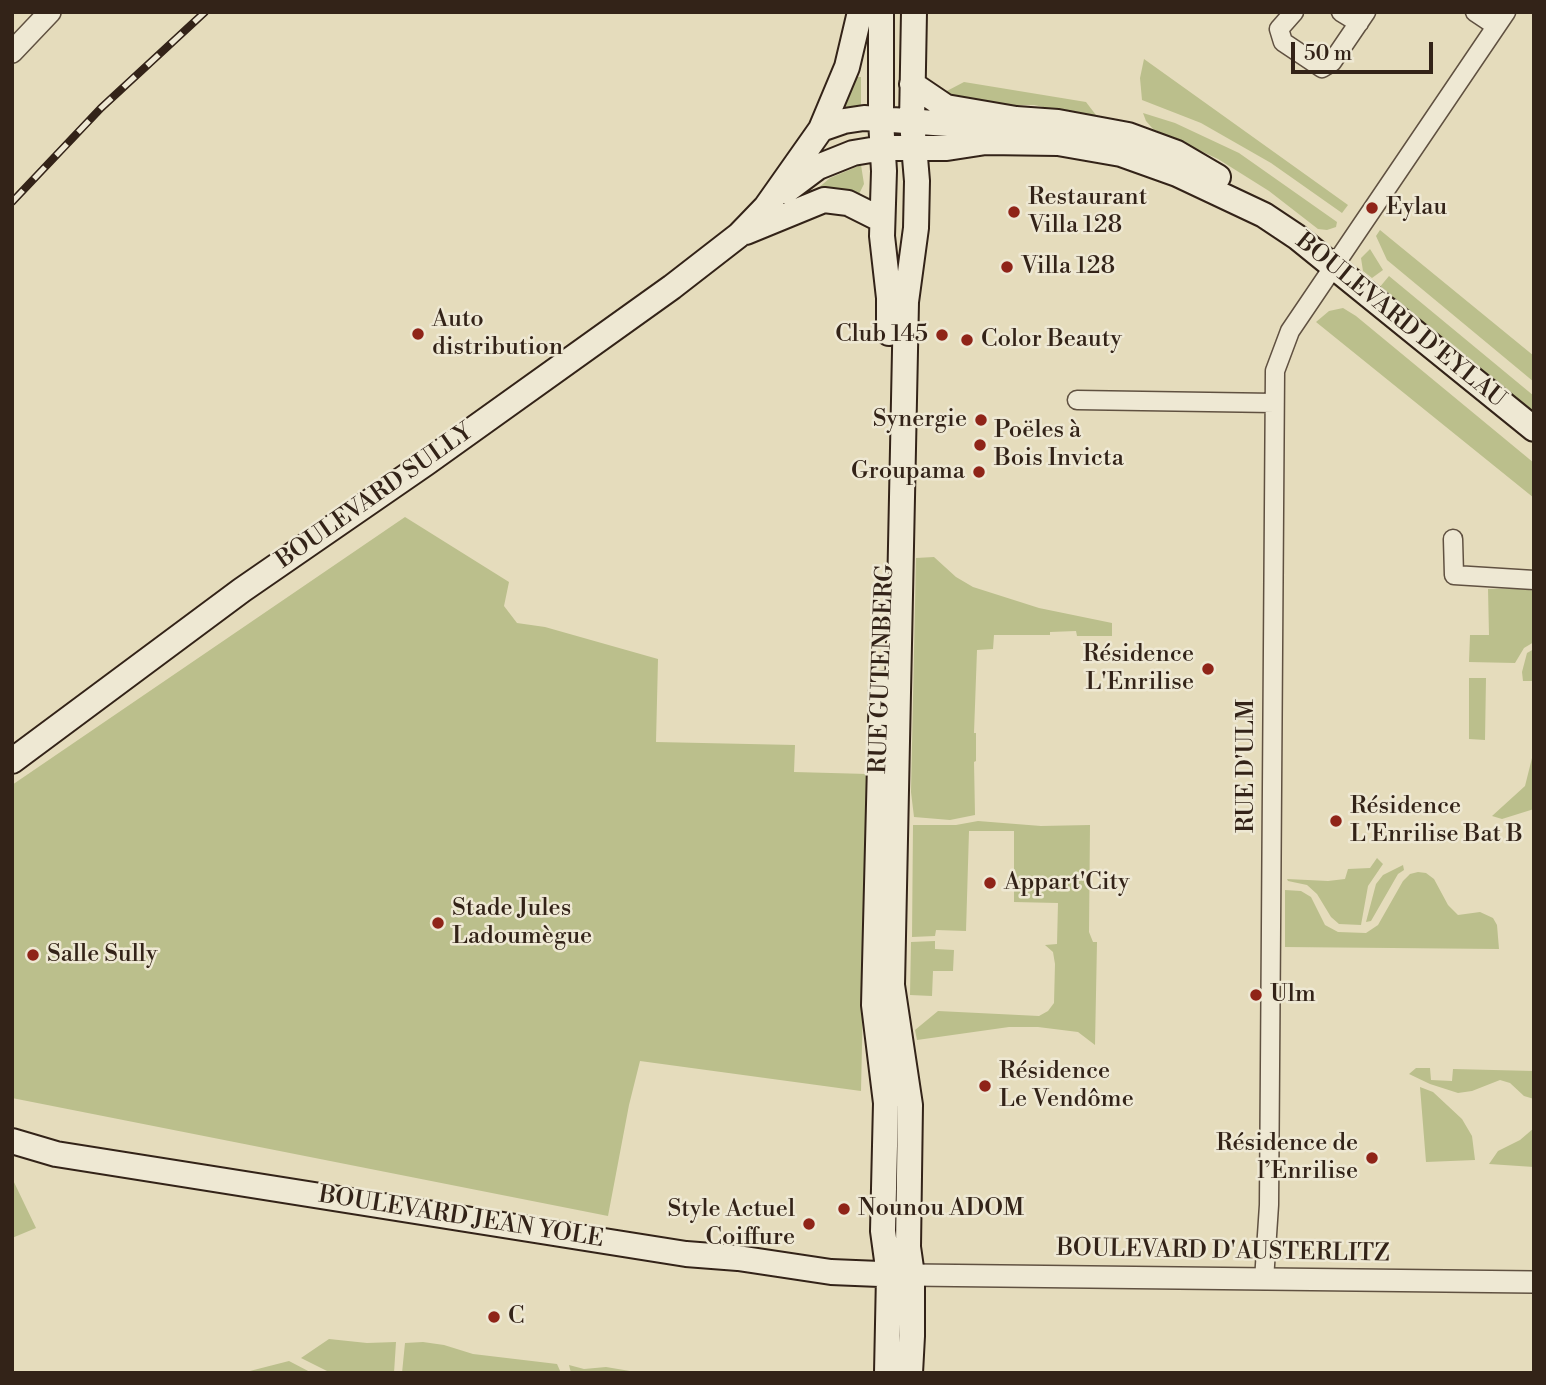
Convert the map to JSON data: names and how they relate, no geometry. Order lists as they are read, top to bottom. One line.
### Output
{"streets":{"main road":["BOULEVARD D'EYLAU","BOULEVARD SULLY","RUE GUTENBERG","BOULEVARD JEAN YOLE"],"street":["RUE D'ULM","BOULEVARD D'AUSTERLITZ"]},"crossings":[["BOULEVARD D'EYLAU","BOULEVARD SULLY"],["BOULEVARD D'EYLAU","RUE GUTENBERG"],["BOULEVARD D'EYLAU","RUE D'ULM"],["BOULEVARD SULLY","RUE GUTENBERG"],["RUE GUTENBERG","BOULEVARD JEAN YOLE"],["RUE GUTENBERG","BOULEVARD D'AUSTERLITZ"],["RUE D'ULM","BOULEVARD D'AUSTERLITZ"],["BOULEVARD JEAN YOLE","BOULEVARD D'AUSTERLITZ"]],"places":["Eylau","Restaurant Villa 128","Villa 128","Auto distribution","Club 145","Color Beauty","Synergie","Poëles à Bois Invicta","Groupama","Résidence L'Enrilise","Résidence L'Enrilise Bat B","Appart'City","Stade Jules Ladoumègue","Salle Sully","Ulm","Résidence Le Vendôme","Résidence de l’Enrilise","Nounou ADOM","Style Actuel Coiffure","C"],"scale_bar":"50 m"}
